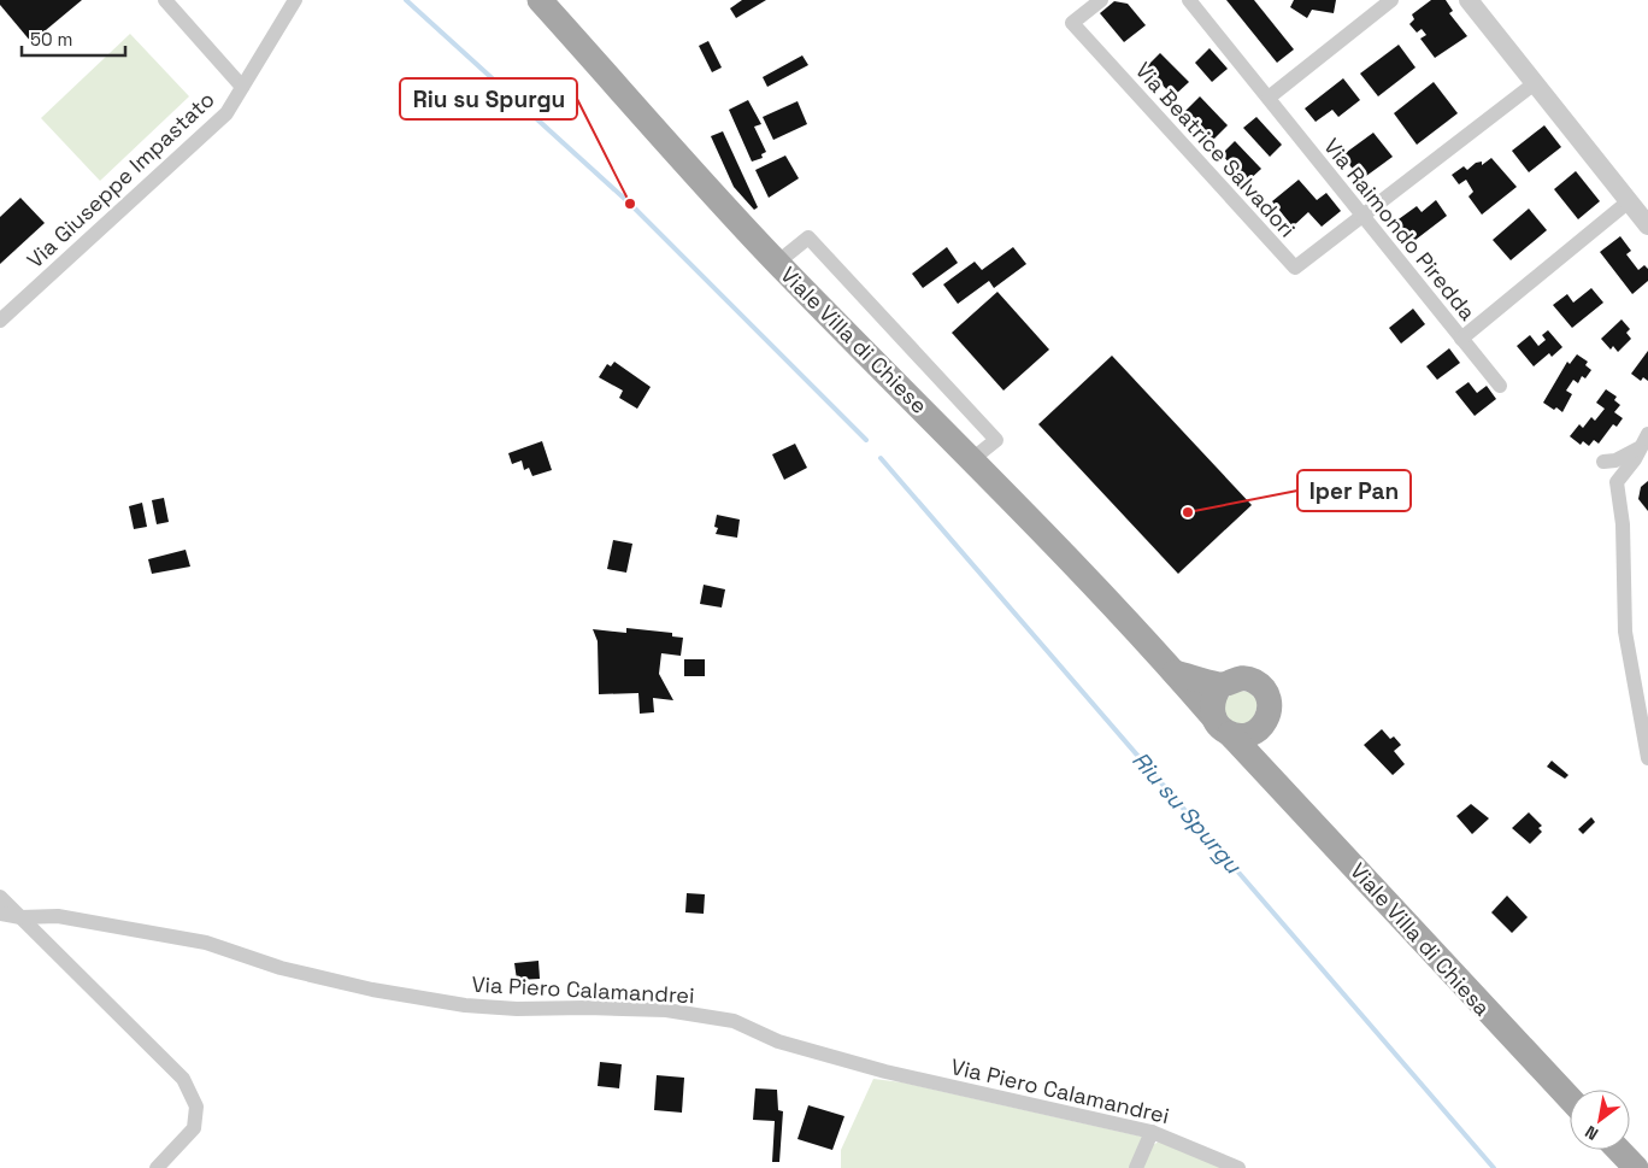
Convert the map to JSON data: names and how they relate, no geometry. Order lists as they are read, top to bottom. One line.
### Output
{"streets":{"main road":["Viale Villa di Chiese","Viale Villa di Chiesa"],"street":["Via Beatrice Salvadori","Via Giuseppe Impastato","Via Raimondo Piredda","Via Piero Calamandrei"]},"crossings":[["Via Beatrice Salvadori","Via Raimondo Piredda"],["Viale Villa di Chiese","Viale Villa di Chiesa"]],"water":["Riu su Spurgu"],"places":["Riu su Spurgu","Iper Pan"],"scale_bar":"50 m","north":"bottom left"}
